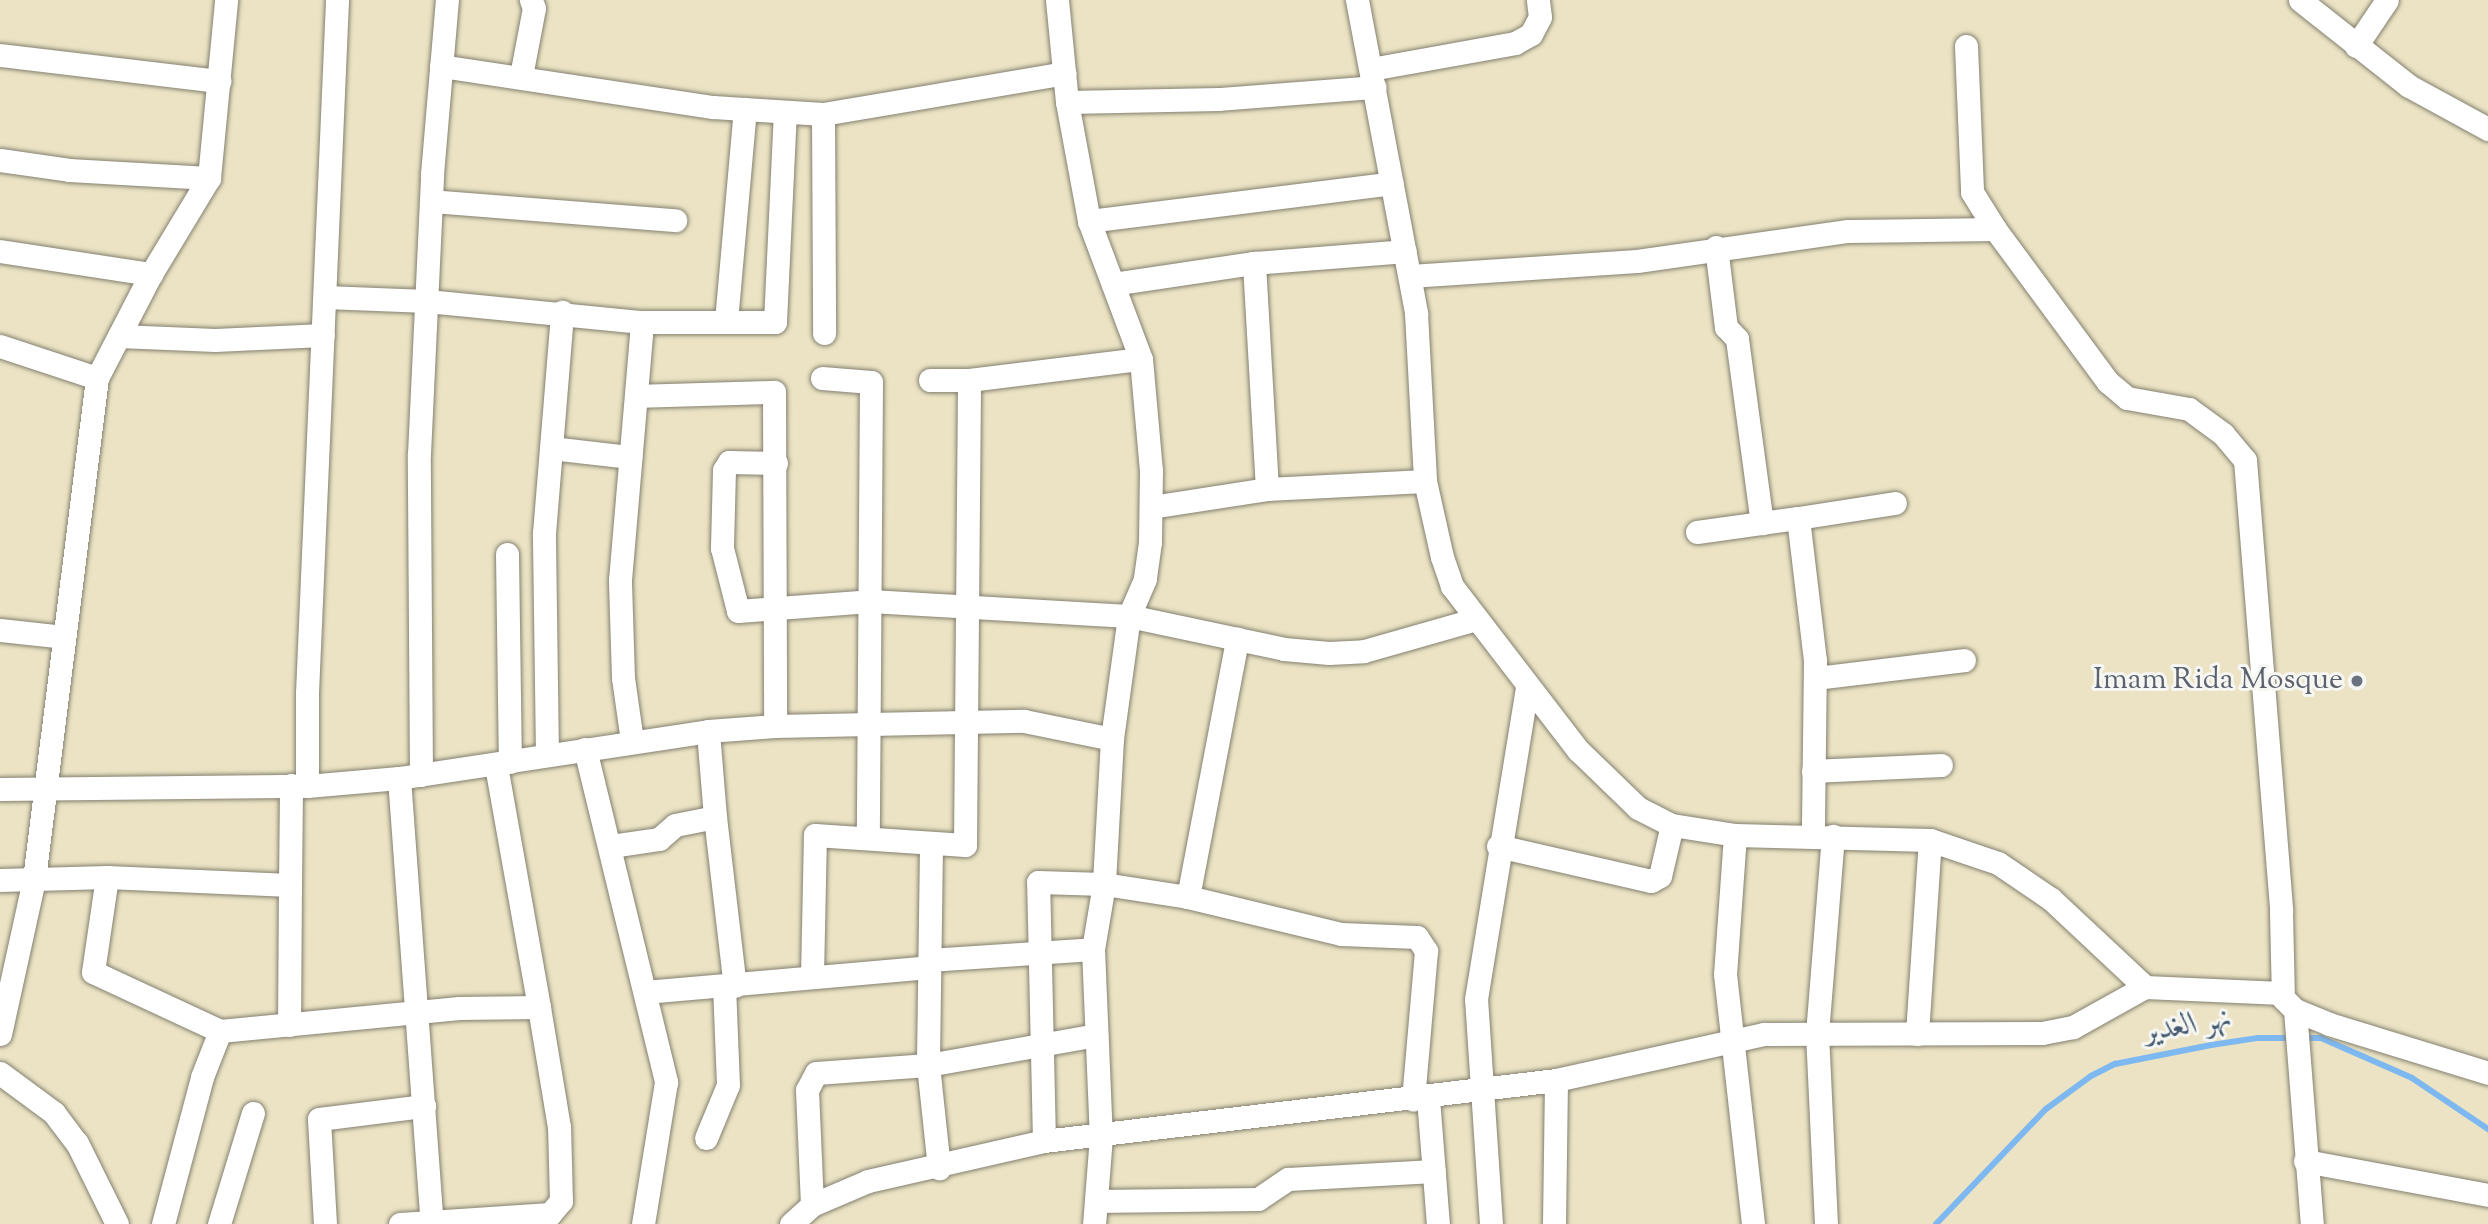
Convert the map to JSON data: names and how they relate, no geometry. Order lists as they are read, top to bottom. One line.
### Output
{"water":["نهر الغدير"],"places":["Imam Rida Mosque"]}
